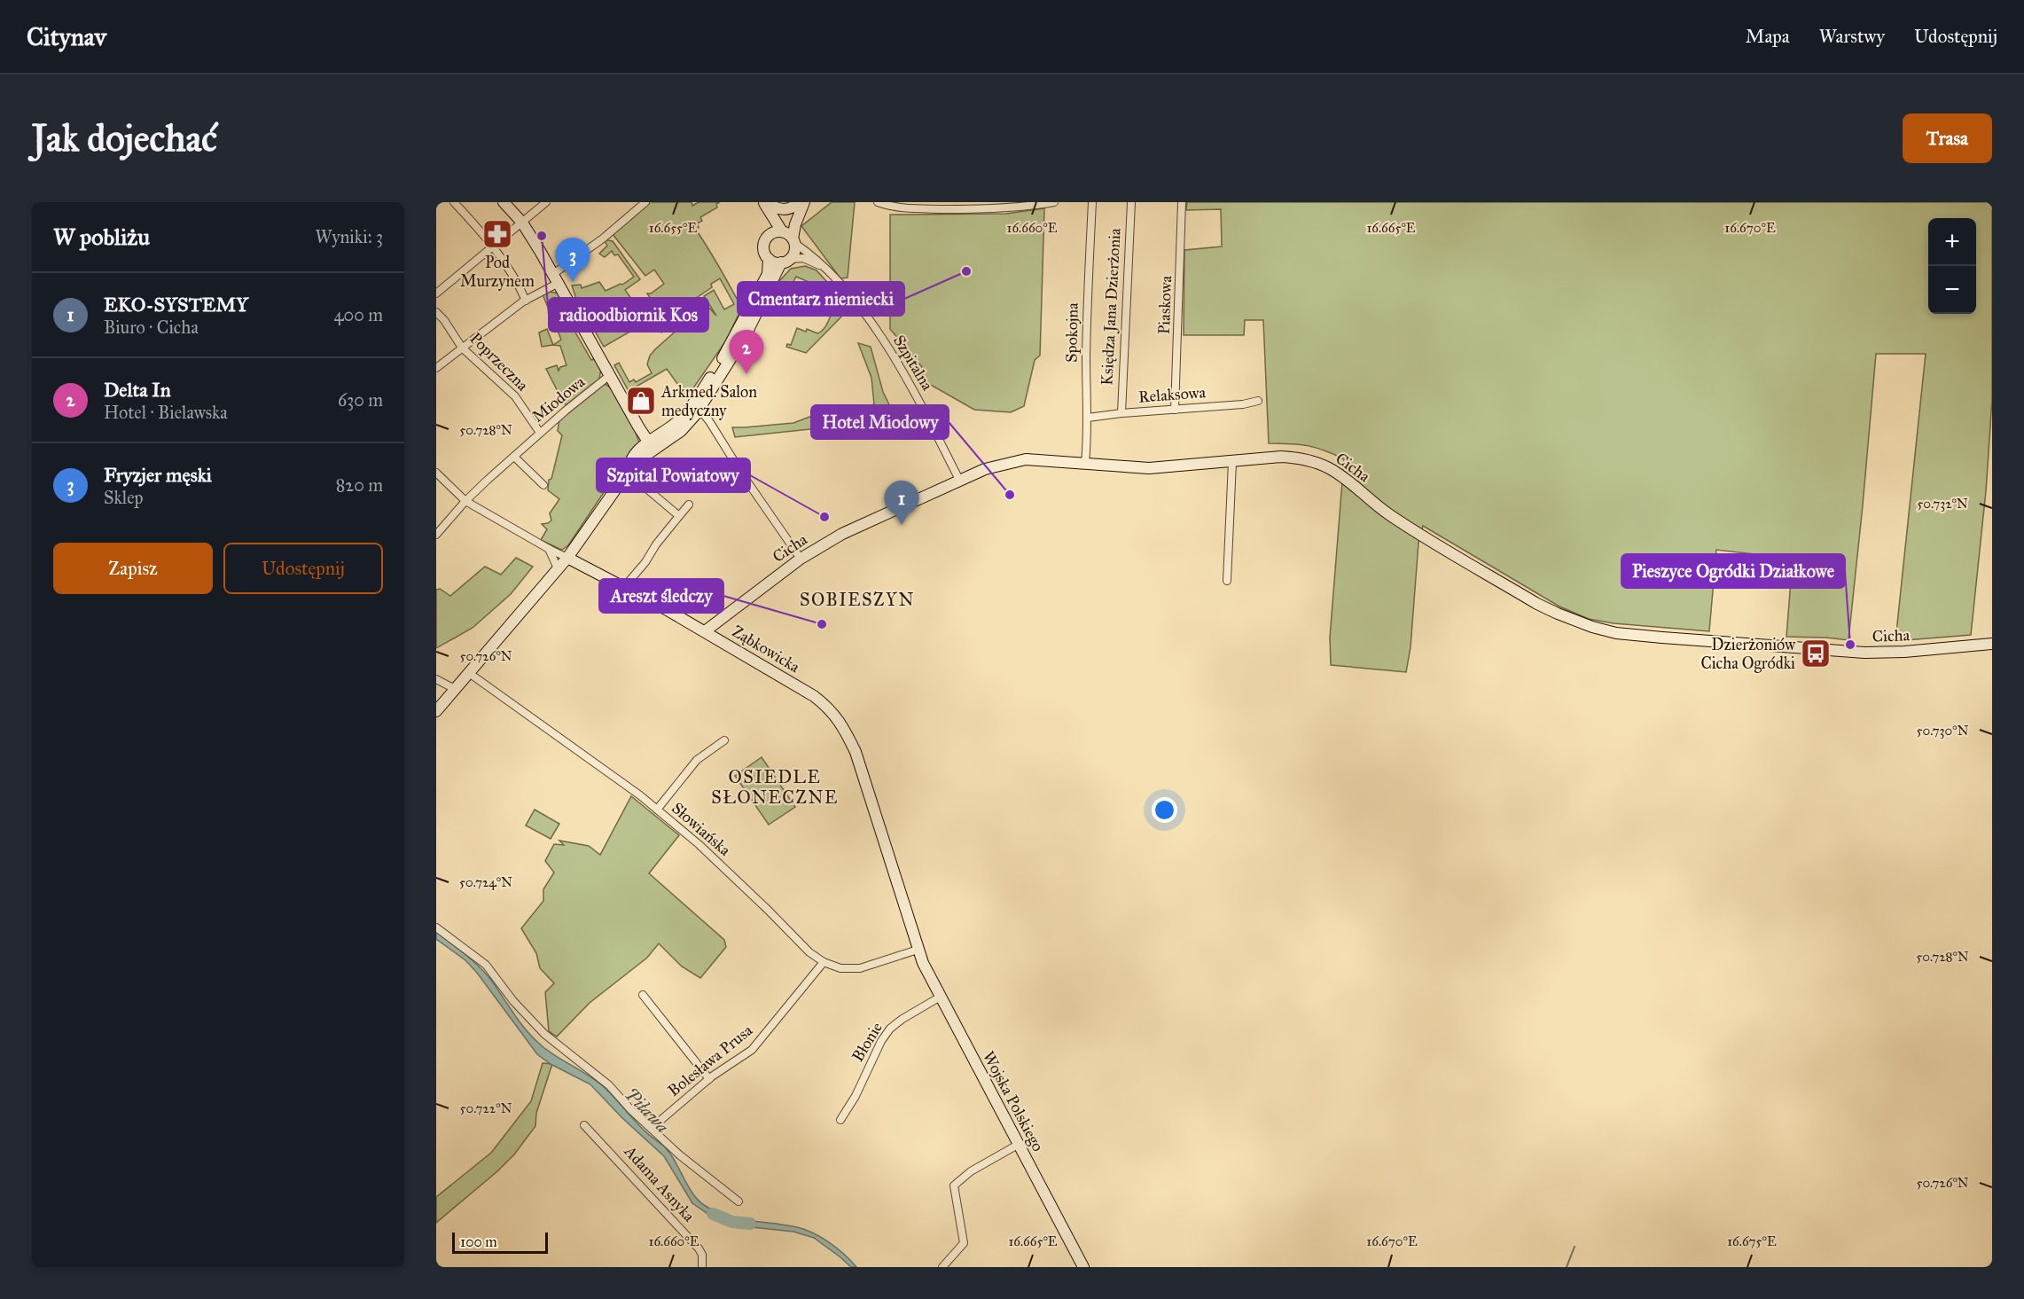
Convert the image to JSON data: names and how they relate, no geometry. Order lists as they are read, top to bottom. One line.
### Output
{"streets":{"street":["Piaskowa","Księdza Jana Dzierżonia","Spokojna","Poprzeczna","Szpitalna","Relaksowa","Miodowa","Cicha","Ząbkowicka","Słowiańska","Błonie","Bolesława Prusa","Wojska Polskiego","Adama Asnyka"]},"crossings":[["Piaskowa","Relaksowa"],["Księdza Jana Dzierżonia","Relaksowa"],["Spokojna","Relaksowa"],["Spokojna","Cicha"],["Poprzeczna","Miodowa"],["Szpitalna","Cicha"],["Miodowa","Ząbkowicka"],["Cicha","Ząbkowicka"],["Ząbkowicka","Słowiańska"],["Ząbkowicka","Wojska Polskiego"],["Słowiańska","Bolesława Prusa"],["Słowiańska","Wojska Polskiego"],["Błonie","Wojska Polskiego"]],"districts":["SOBIESZYN","OSIEDLE SŁONECZNE"],"water":["Piława"],"places":{"pharmacy":["Pod Murzynem"],"other":["radioodbiornik Kos","Cmentarz niemiecki","Hotel Miodowy","Szpital Powiatowy","Areszt śledczy","Pieszyce Ogródki Działkowe"],"shop":["Arkmed. Salon medyczny"],"bus stop":["Dzierżoniów Cicha Ogródki"]},"scale_bar":"100 m","page":{"header":"Citynav","nav":["Mapa","Warstwy","Udostępnij"],"buttons":["Trasa",["Zapisz","Udostępnij"]],"title":"Jak dojechać","heading":["W pobliżu","Wyniki: 3"],"map_buttons":["+","−"],"pins":["3","2","1"],"list":[{"mark":"1","name":"EKO-SYSTEMY","note":"Biuro · Cicha","value":"400 m"},{"mark":"2","name":"Delta In","note":"Hotel · Bielawska","value":"630 m"},{"mark":"3","name":"Fryzjer męski","note":"Sklep","value":"820 m"}],"scale":"100 m"},"coordinates":["16.655°E","16.660°E","16.665°E","16.670°E","50.728°N","50.732°N","50.726°N","50.730°N","50.724°N","50.722°N","16.675°E"]}
